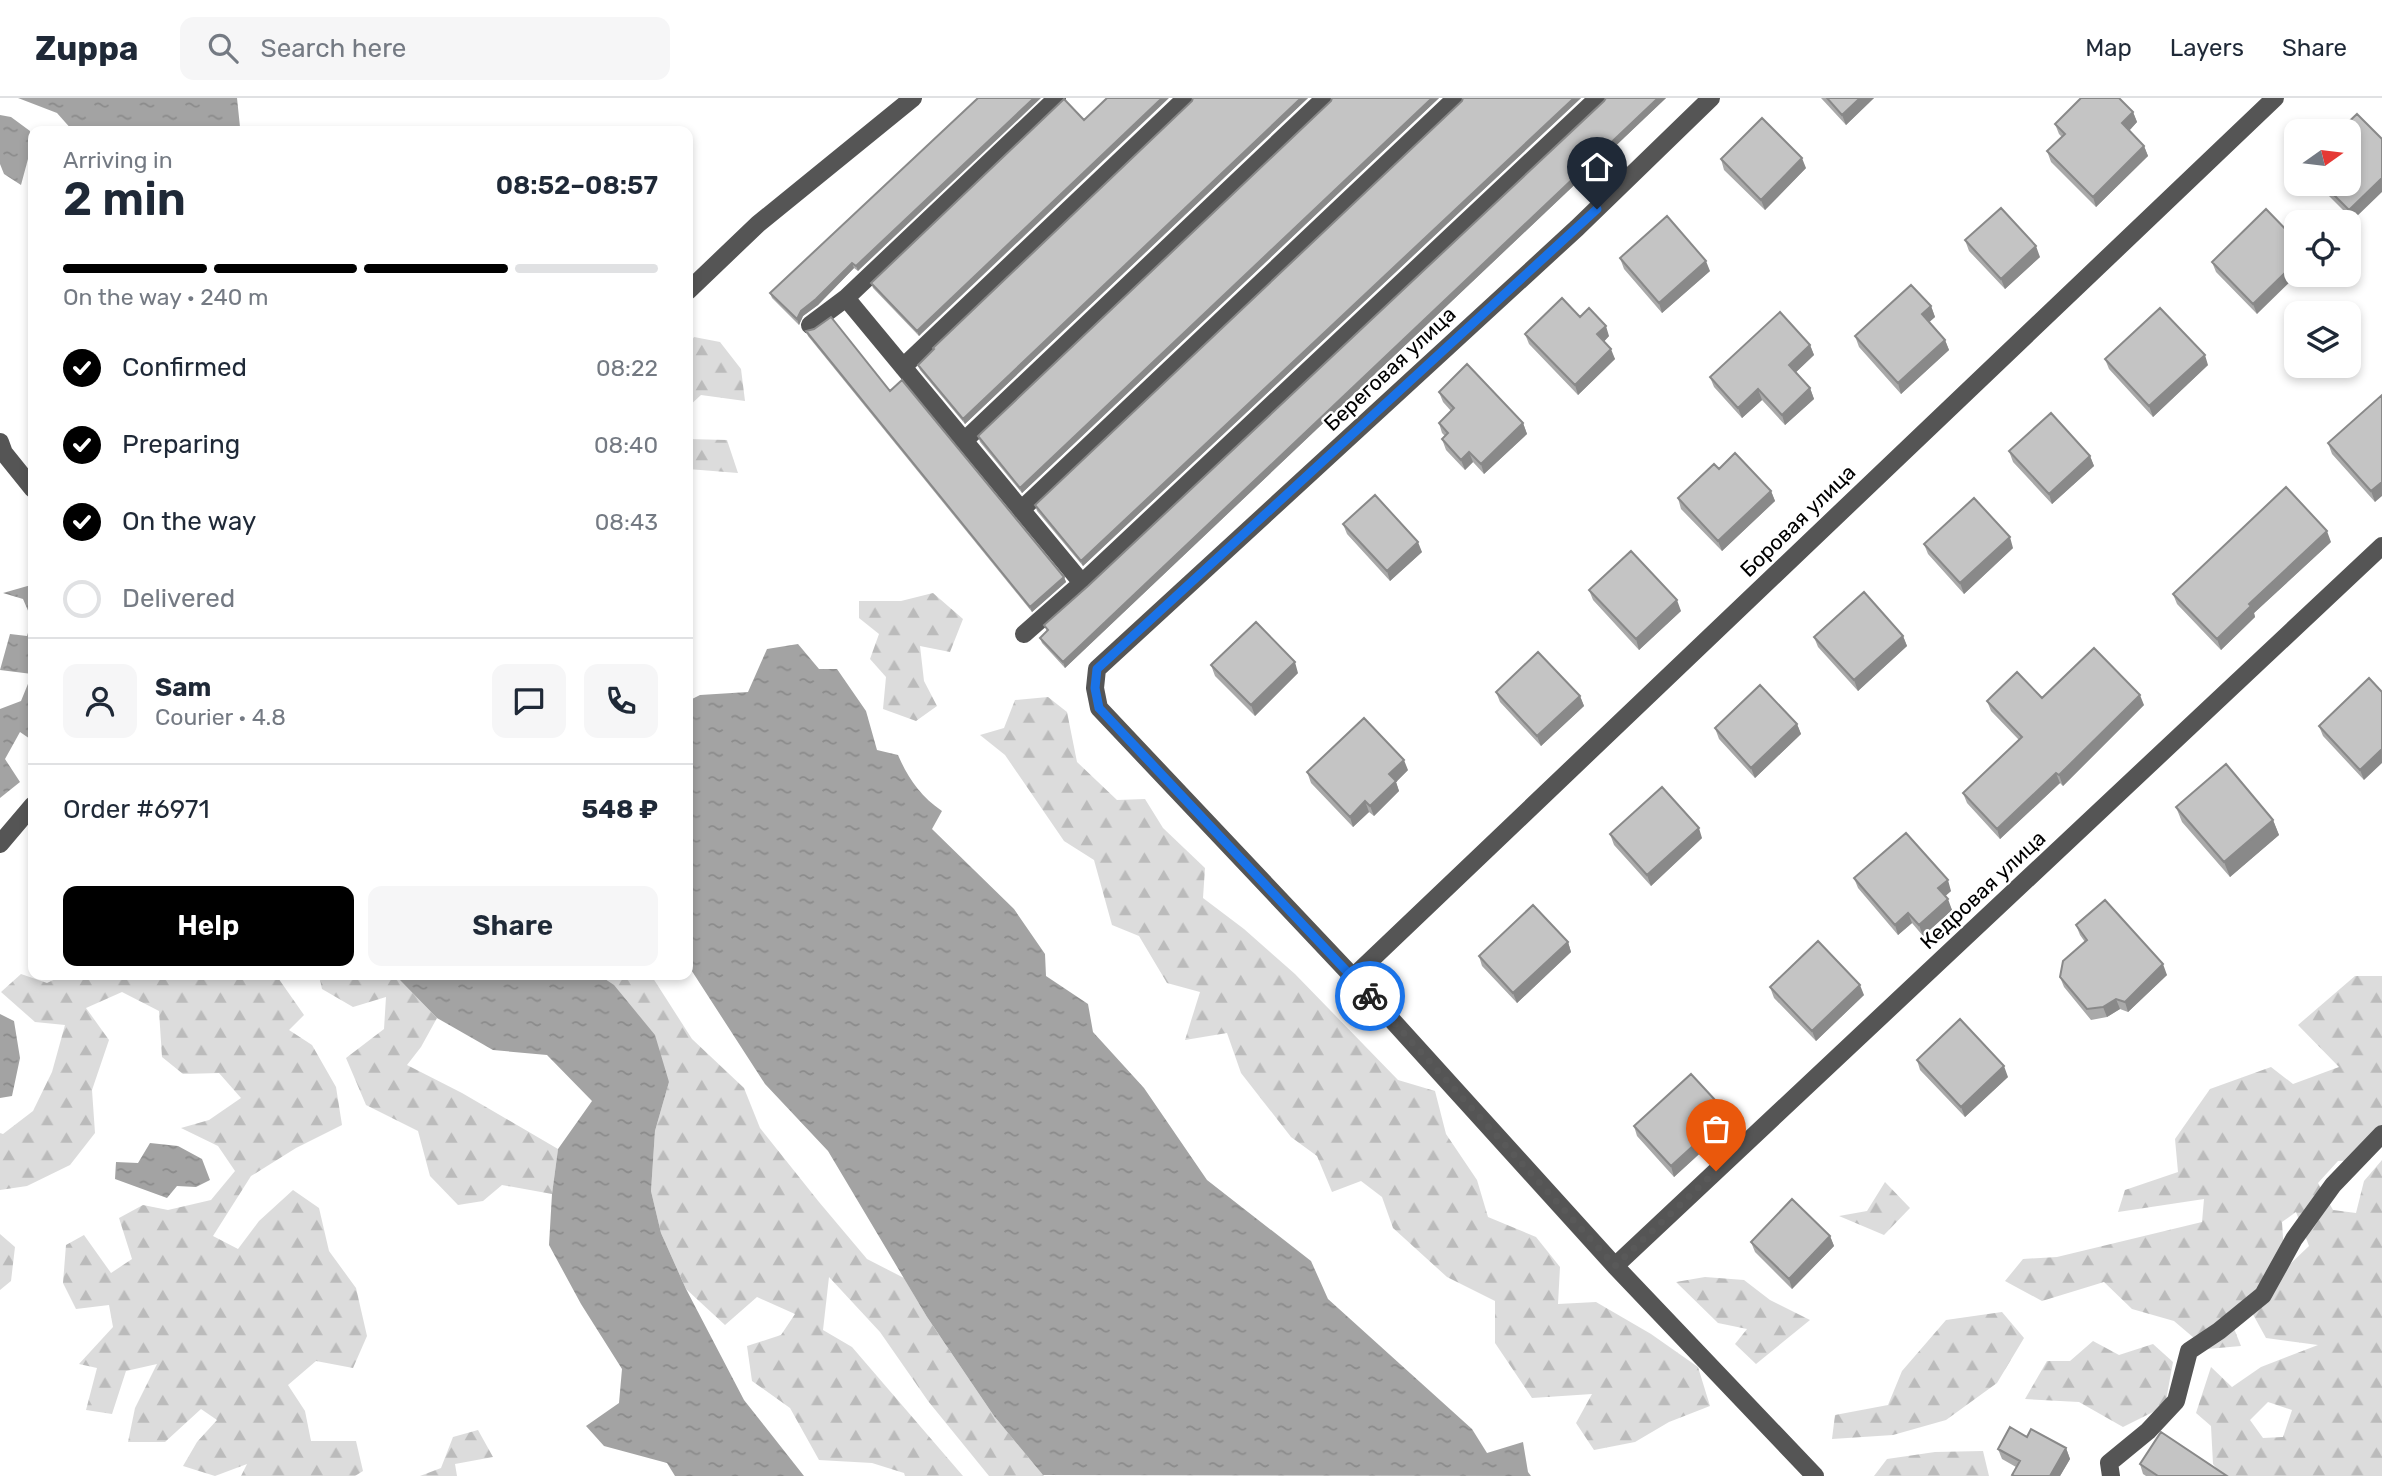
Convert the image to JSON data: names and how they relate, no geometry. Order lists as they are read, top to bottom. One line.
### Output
{"streets":{"street":["Береговая улица","Боровая улица","Кедровая улица"]},"crossings":[["Береговая улица","Боровая улица"]],"north":"right","page":{"header":"Zuppa","search":"Search here","nav":["Map","Layers","Share"],"heading":["2 min","Arriving in","08:52–08:57"],"panel":["Sam","Courier · 4.8","Order #6971","548 ₽"],"bar":"On the way · 240 m","list":[["Confirmed","08:22"],["Preparing","08:40"],["On the way","08:43"],"Delivered"],"buttons":["Help","Share"]}}
